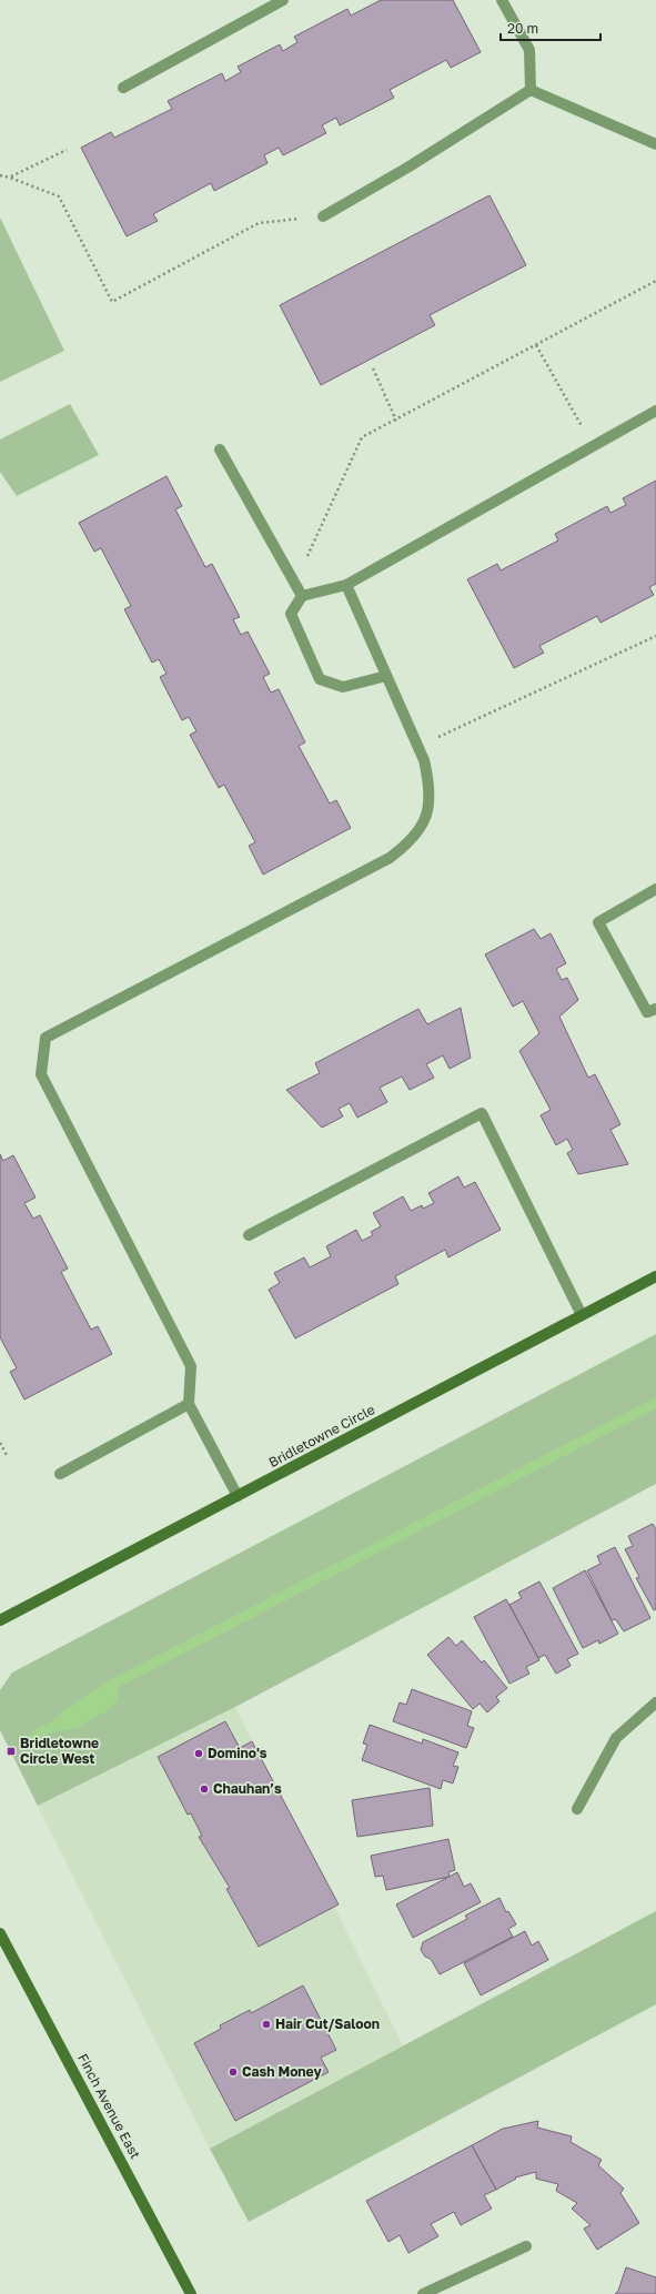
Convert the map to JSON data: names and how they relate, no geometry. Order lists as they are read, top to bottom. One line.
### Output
{"streets":{"street":["Bridletowne Circle","Finch Avenue East"]},"places":{"transit":["Bridletowne Circle West"],"other":["Domino's","Chauhan’s","Hair Cut/Saloon","Cash Money"]},"scale_bar":"20 m"}
